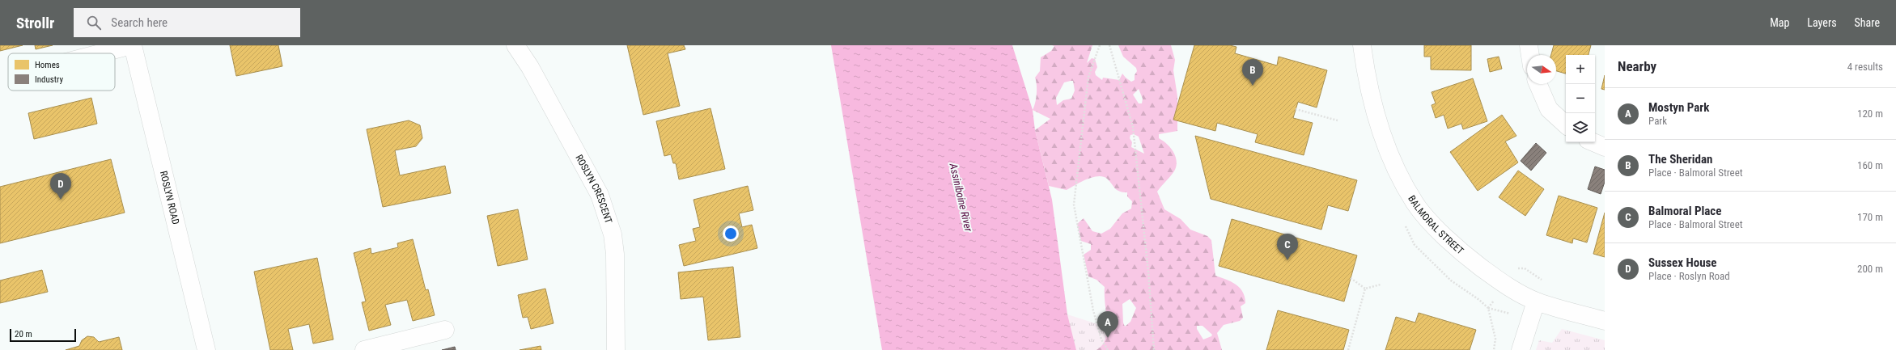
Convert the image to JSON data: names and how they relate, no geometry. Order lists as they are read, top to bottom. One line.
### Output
{"streets":{"street":["ROSLYN CRESCENT","ROSLYN ROAD","BALMORAL STREET"]},"water":["Assiniboine River"],"legend":["Homes","Industry"],"scale_bar":"20 m","north":"right","page":{"header":"Strollr","search":"Search here","nav":["Map","Layers","Share"],"heading":["Nearby","4 results"],"map_buttons":["+","−"],"pins":["B","D","C","A"],"list":[{"mark":"A","name":"Mostyn Park","note":"Park","value":"120 m"},{"mark":"B","name":"The Sheridan","note":"Place · Balmoral Street","value":"160 m"},{"mark":"C","name":"Balmoral Place","note":"Place · Balmoral Street","value":"170 m"},{"mark":"D","name":"Sussex House","note":"Place · Roslyn Road","value":"200 m"}],"scale":"20 m"}}
